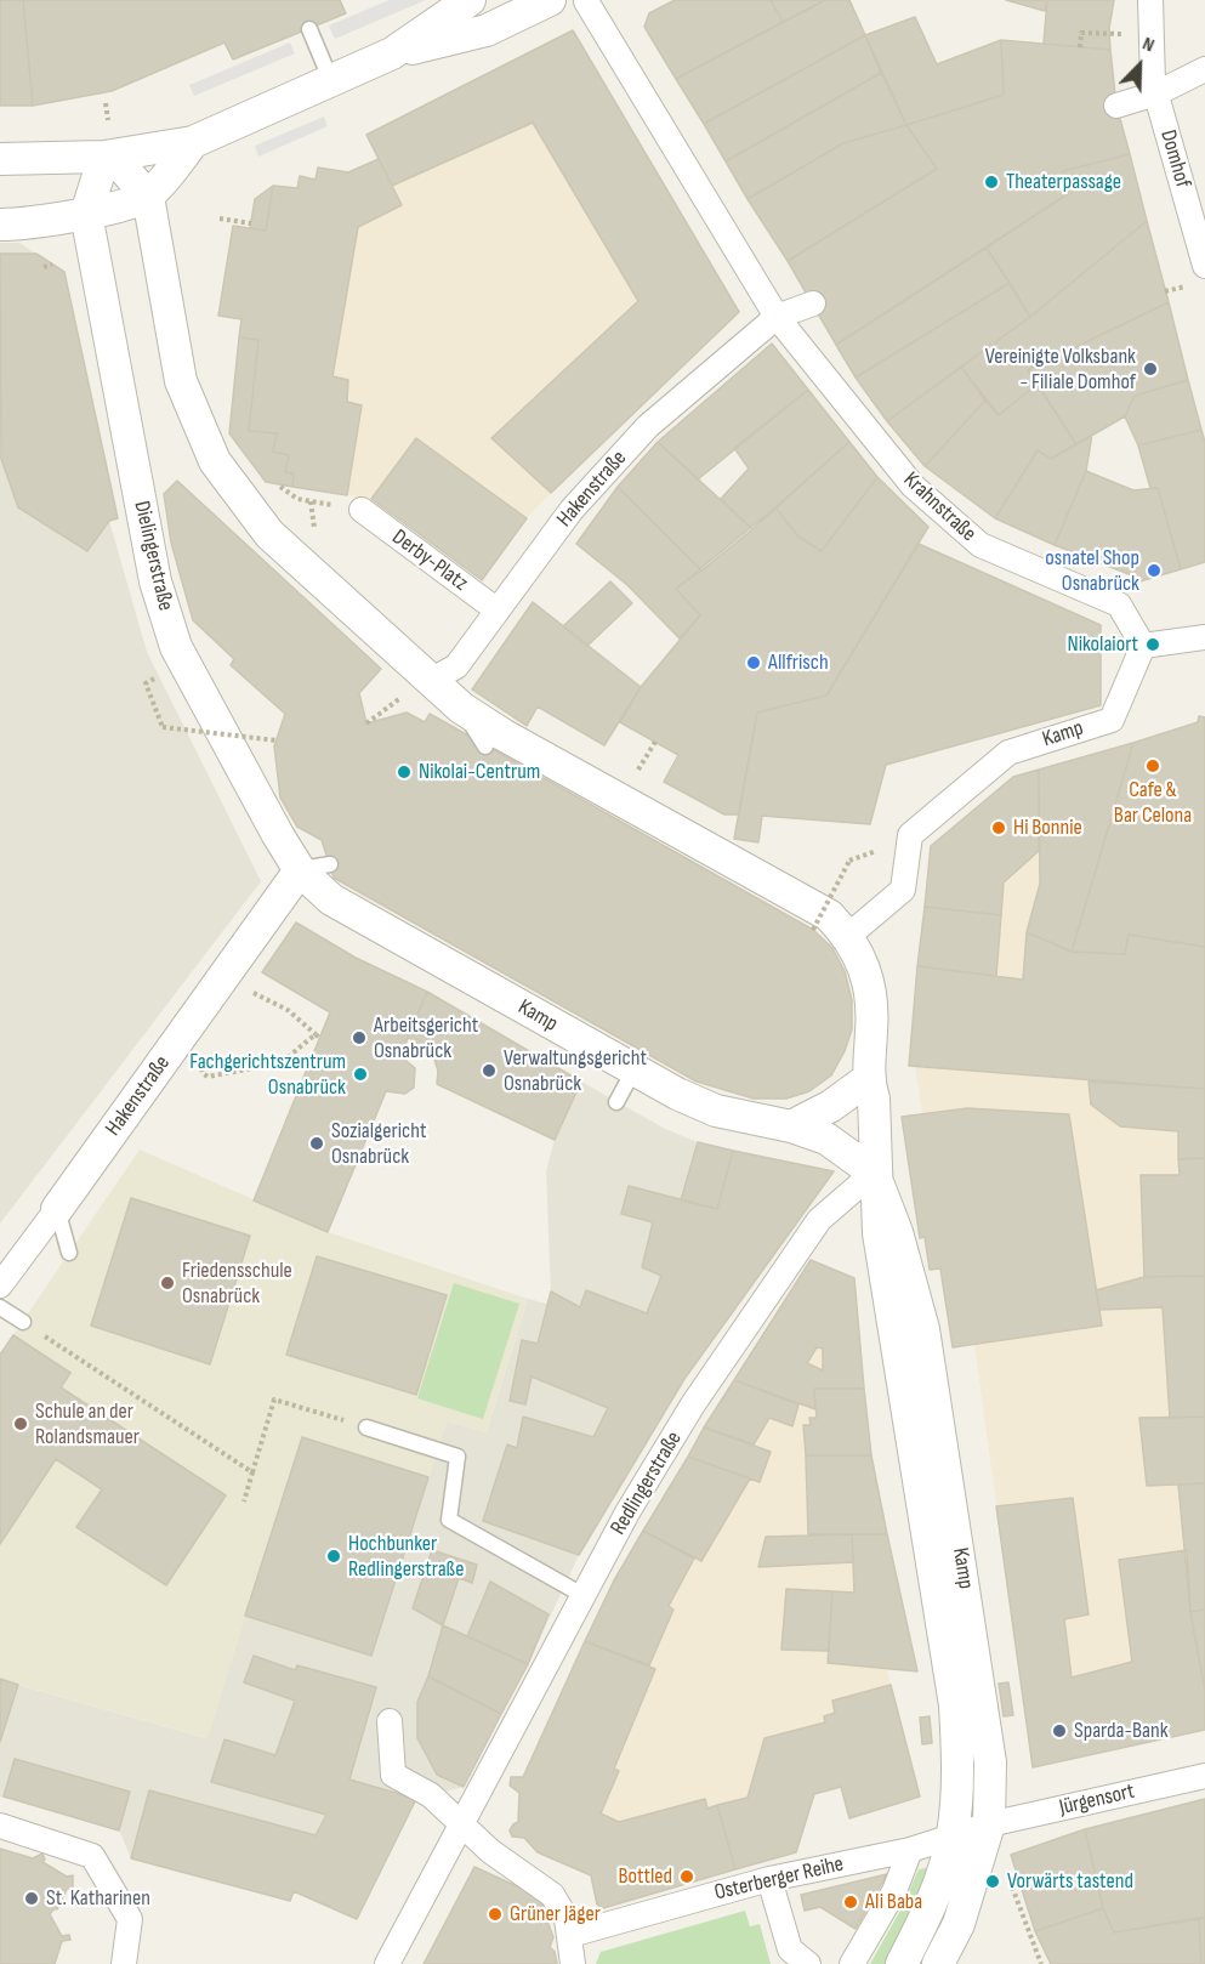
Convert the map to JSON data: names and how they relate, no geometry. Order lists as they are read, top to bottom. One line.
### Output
{"streets":{"street":["Domhof","Hakenstraße","Krahnstraße","Dielingerstraße","Derby-Platz","Kamp","Redlingerstraße","Jürgensort","Osterberger Reihe"]},"crossings":[["Hakenstraße","Krahnstraße"],["Hakenstraße","Dielingerstraße"],["Hakenstraße","Derby-Platz"],["Hakenstraße","Kamp"],["Krahnstraße","Kamp"],["Dielingerstraße","Kamp"],["Kamp","Redlingerstraße"],["Kamp","Jürgensort"],["Kamp","Osterberger Reihe"],["Jürgensort","Osterberger Reihe"]],"places":["Theaterpassage","Vereinigte Volksbank - Filiale Domhof","osnatel Shop Osnabrück","Nikolaiort","Allfrisch","Cafe & Bar Celona","Nikolai-Centrum","Hi Bonnie","Arbeitsgericht Osnabrück","Verwaltungsgericht Osnabrück","Fachgerichtszentrum Osnabrück","Sozialgericht Osnabrück","Friedensschule Osnabrück","Schule an der Rolandsmauer","Hochbunker Redlingerstraße","Sparda-Bank","Bottled","Vorwärts tastend","St. Katharinen","Ali Baba","Grüner Jäger"],"north":"top right"}
